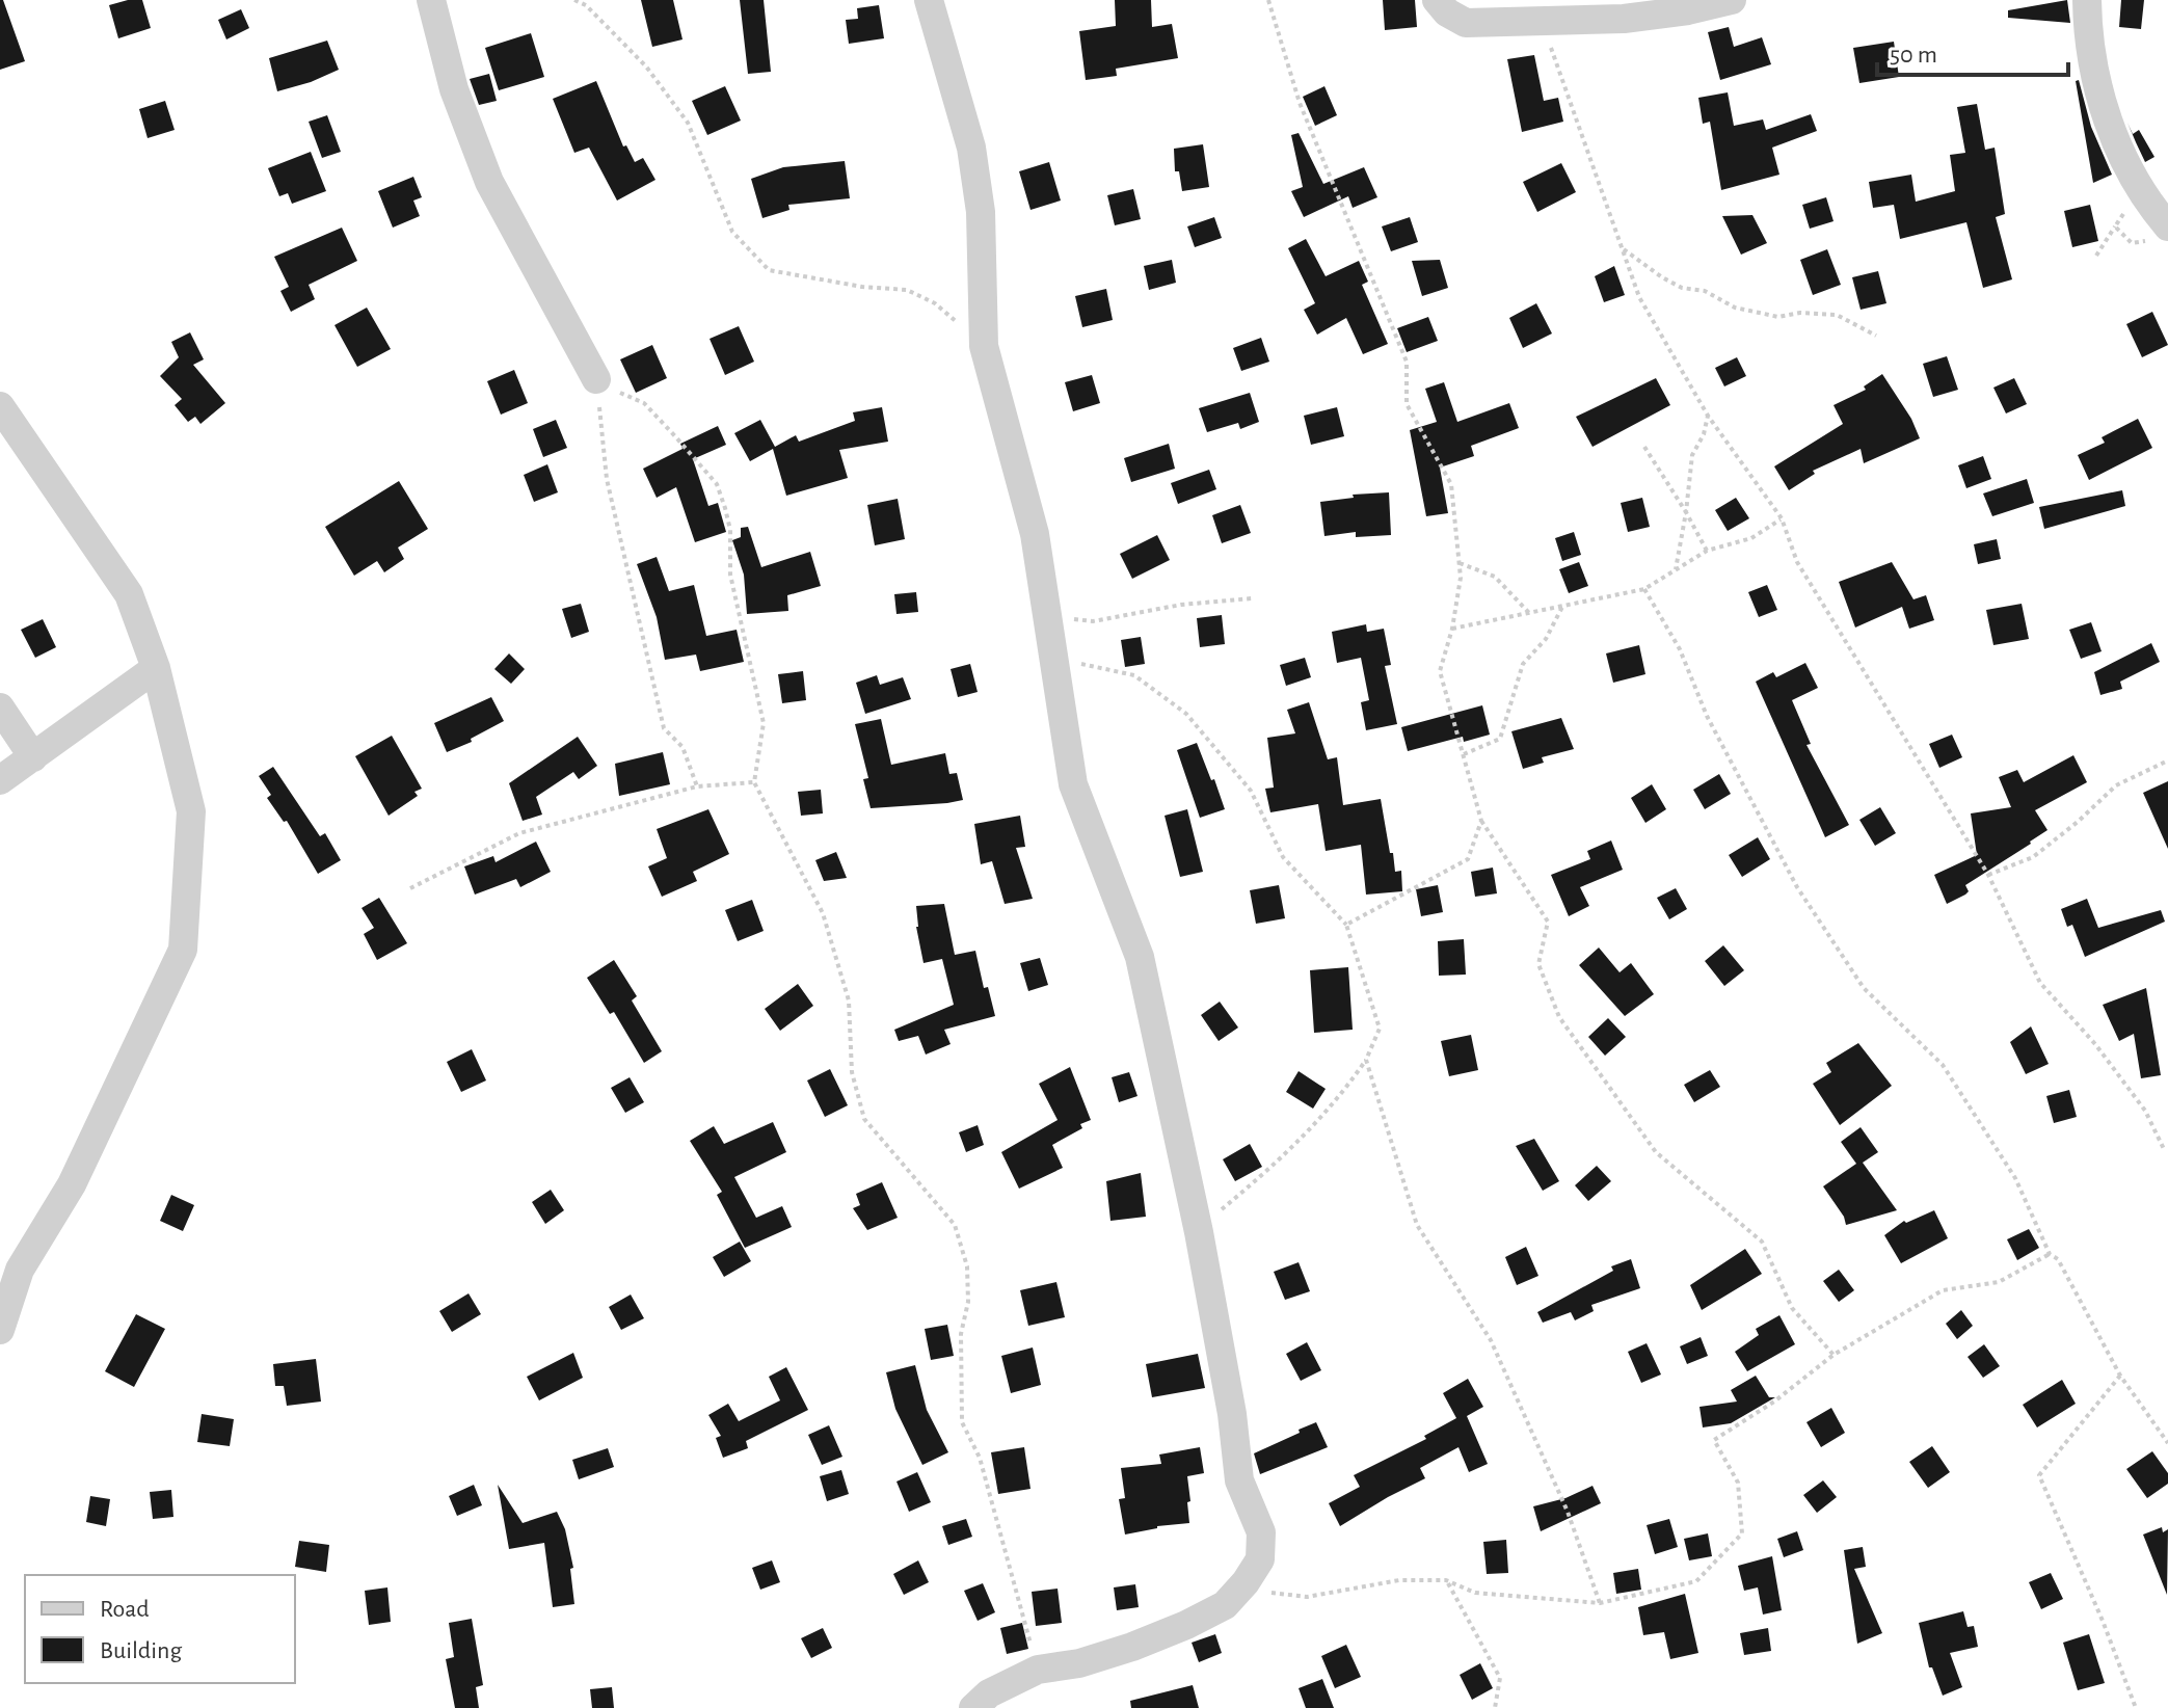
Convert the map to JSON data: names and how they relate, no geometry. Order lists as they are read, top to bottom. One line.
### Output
{"legend":["Road","Building"],"scale_bar":"50 m"}
